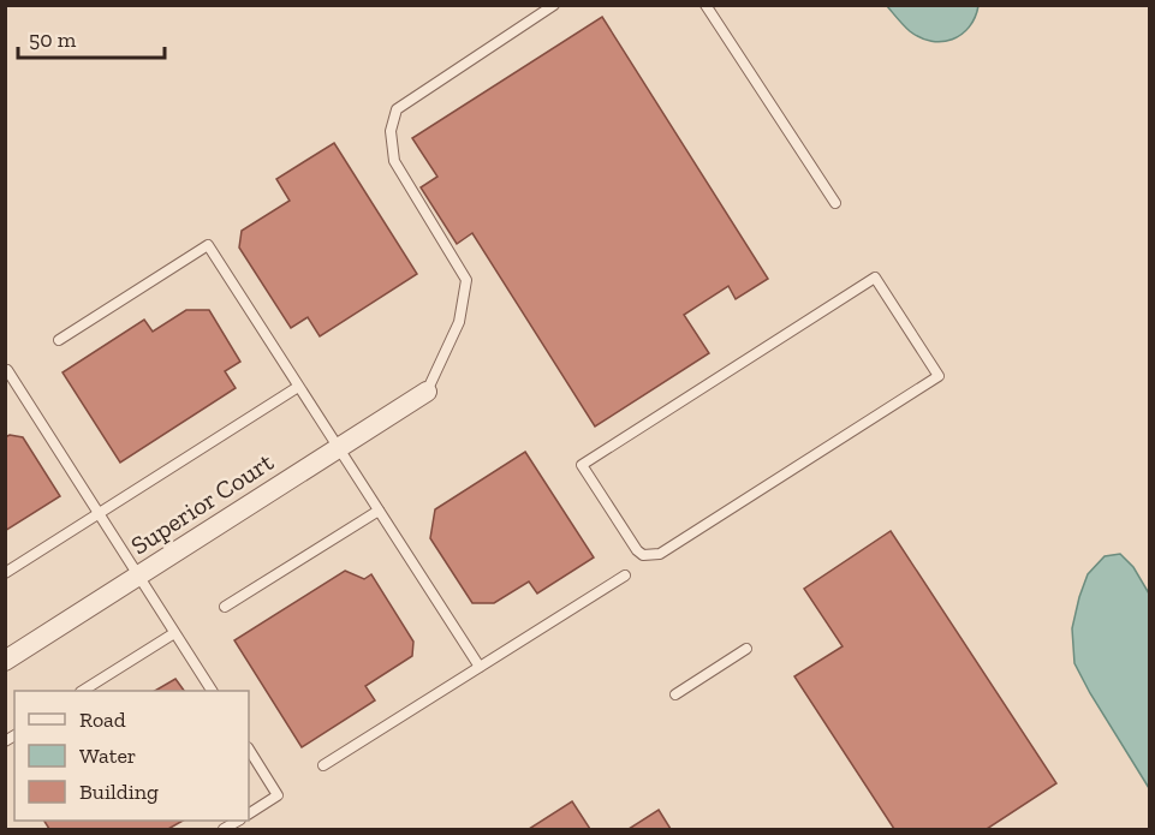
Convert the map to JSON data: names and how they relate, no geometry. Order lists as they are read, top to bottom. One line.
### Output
{"streets":{"street":["Superior Court"]},"legend":["Road","Water","Building"],"scale_bar":"50 m"}
